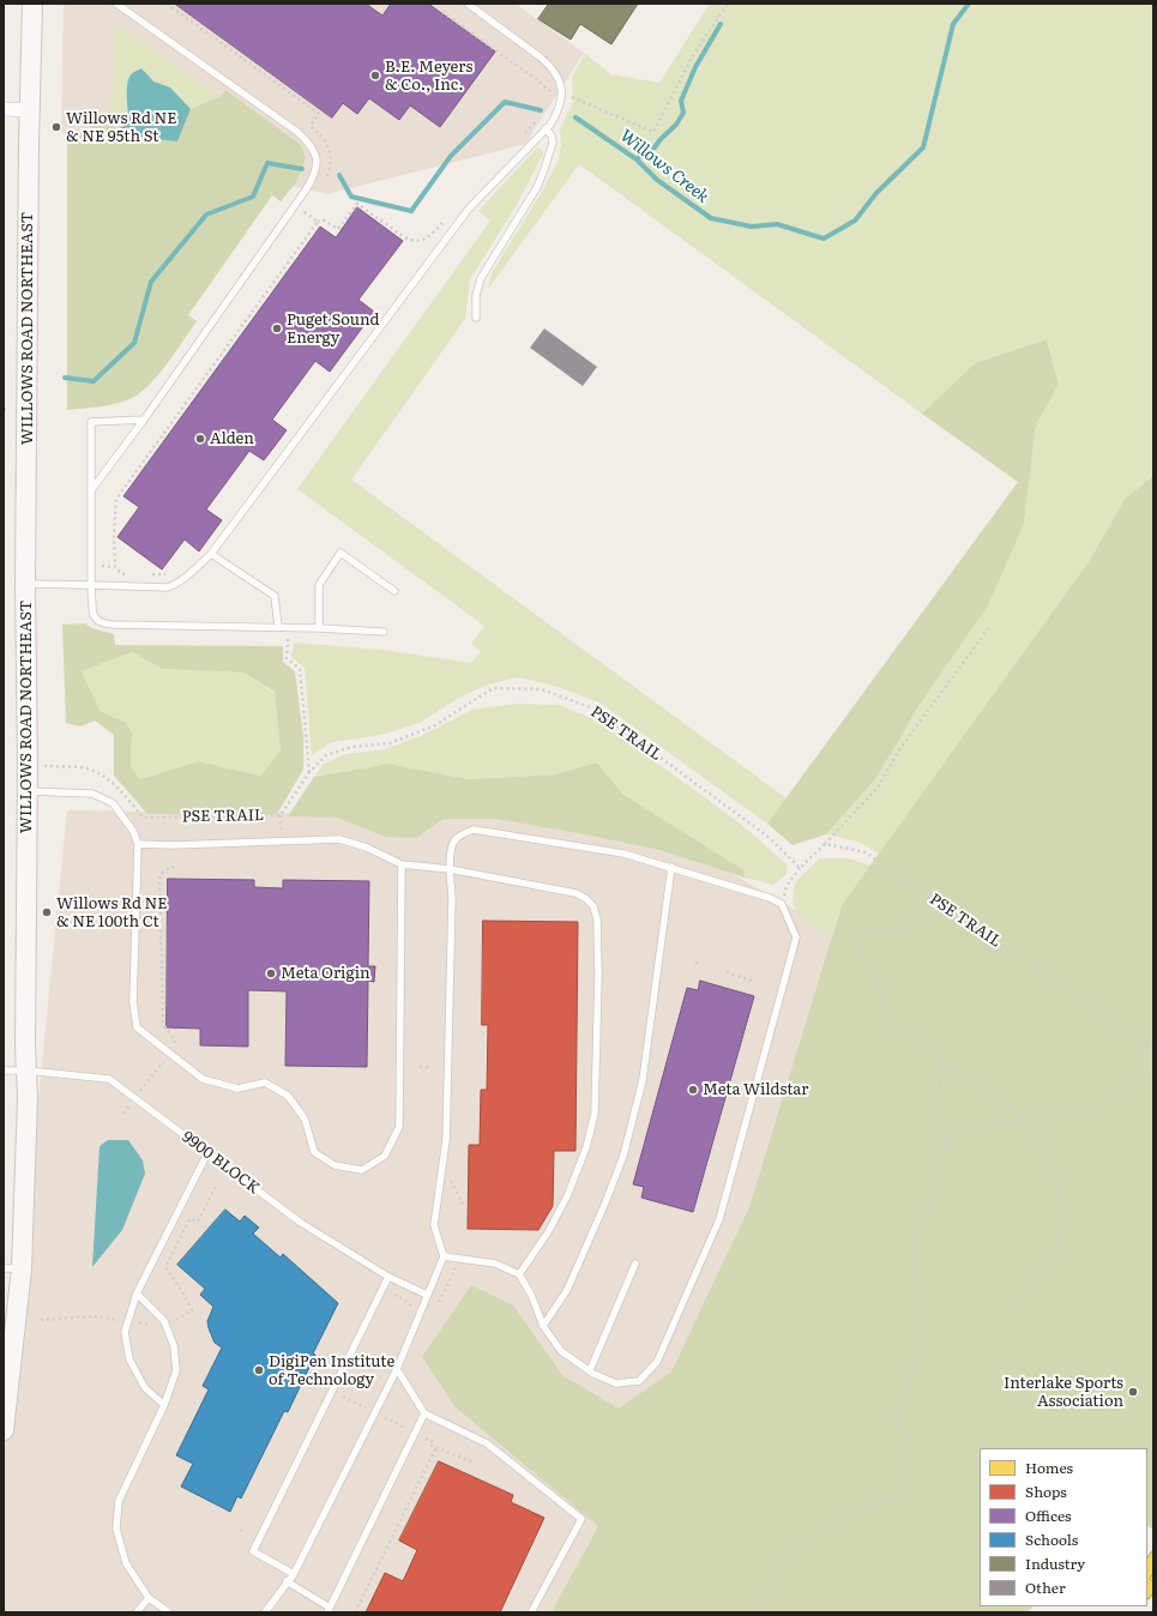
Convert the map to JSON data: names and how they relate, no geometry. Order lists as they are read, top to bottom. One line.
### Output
{"streets":{"main road":["WILLOWS ROAD NORTHEAST"],"lane":["9900 BLOCK"],"path":["PSE TRAIL"]},"crossings":[["WILLOWS ROAD NORTHEAST","PSE TRAIL"],["WILLOWS ROAD NORTHEAST","9900 BLOCK"]],"water":["Willows Creek"],"places":["B.E. Meyers & Co., Inc.","Willows Rd NE & NE 95th St","Puget Sound Energy","Alden","Willows Rd NE & NE 100th Ct","Meta Origin","Meta Wildstar","DigiPen Institute of Technology","Interlake Sports Association"],"legend":["Homes","Shops","Offices","Schools","Industry","Other"]}
